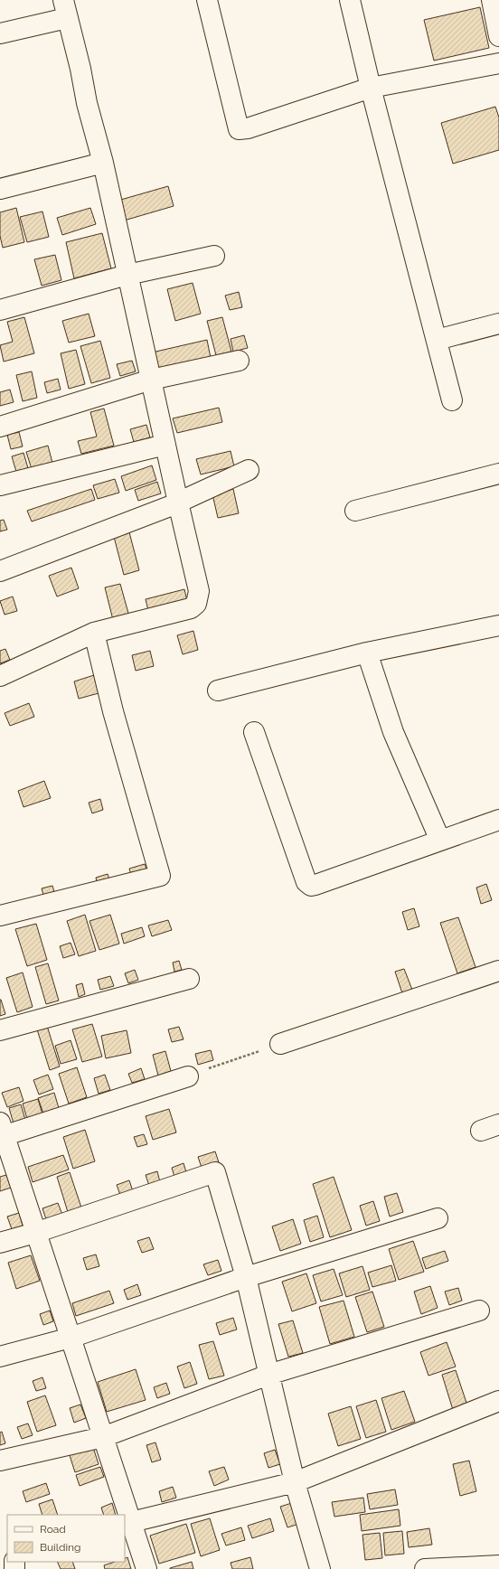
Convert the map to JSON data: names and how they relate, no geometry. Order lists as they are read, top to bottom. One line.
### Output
{"legend":["Road","Building"]}
